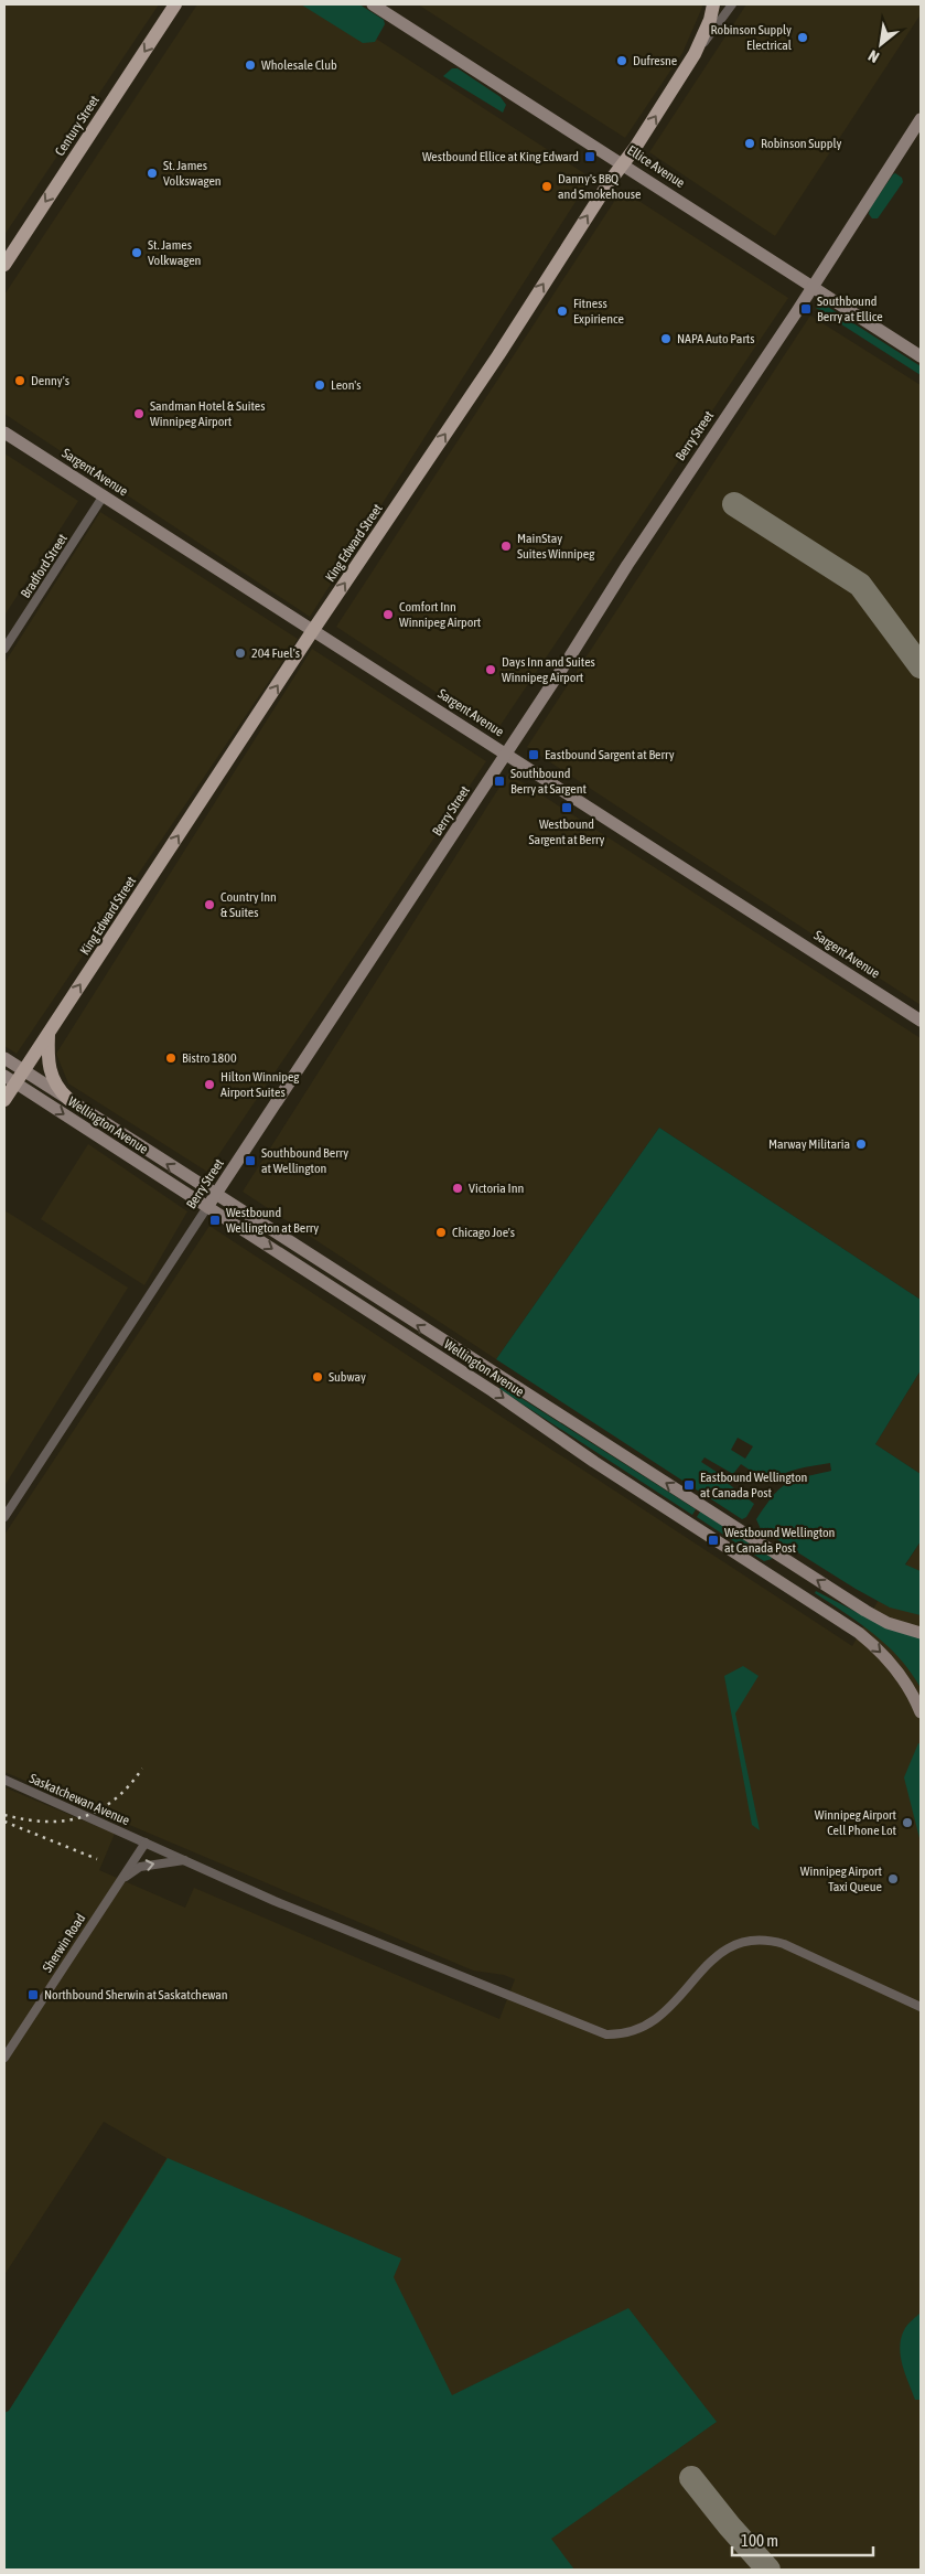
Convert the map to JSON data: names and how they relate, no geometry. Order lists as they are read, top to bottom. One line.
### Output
{"streets":{"main road":["Century Street","Ellice Avenue","Berry Street","Sargent Avenue","King Edward Street","Wellington Avenue"],"street":["Bradford Street","Saskatchewan Avenue","Sherwin Road"]},"crossings":[["Ellice Avenue","Berry Street"],["Ellice Avenue","King Edward Street"],["Berry Street","Sargent Avenue"],["Berry Street","Wellington Avenue"],["Sargent Avenue","King Edward Street"],["Sargent Avenue","Bradford Street"],["King Edward Street","Wellington Avenue"],["Saskatchewan Avenue","Sherwin Road"]],"one_way":["Century Street","King Edward Street"],"places":{"other":["Robinson Supply Electrical","Dufresne","Wholesale Club","Robinson Supply","St. James Volkswagen","Danny's BBQ and Smokehouse","St. James Volkwagen","Fitness Expirience","NAPA Auto Parts","Denny's","Leon's","Sandman Hotel & Suites Winnipeg Airport","MainStay Suites Winnipeg","Comfort Inn Winnipeg Airport","204 Fuel's","Days Inn and Suites Winnipeg Airport","Country Inn & Suites","Bistro 1800","Hilton Winnipeg Airport Suites","Marway Militaria","Victoria Inn","Chicago Joe's","Subway","Winnipeg Airport Cell Phone Lot","Winnipeg Airport Taxi Queue"],"transit":["Westbound Ellice at King Edward","Southbound Berry at Ellice","Eastbound Sargent at Berry","Southbound Berry at Sargent","Westbound Sargent at Berry","Southbound Berry at Wellington","Westbound Wellington at Berry","Eastbound Wellington at Canada Post","Westbound Wellington at Canada Post","Northbound Sherwin at Saskatchewan"]},"scale_bar":"100 m","north":"bottom left"}
